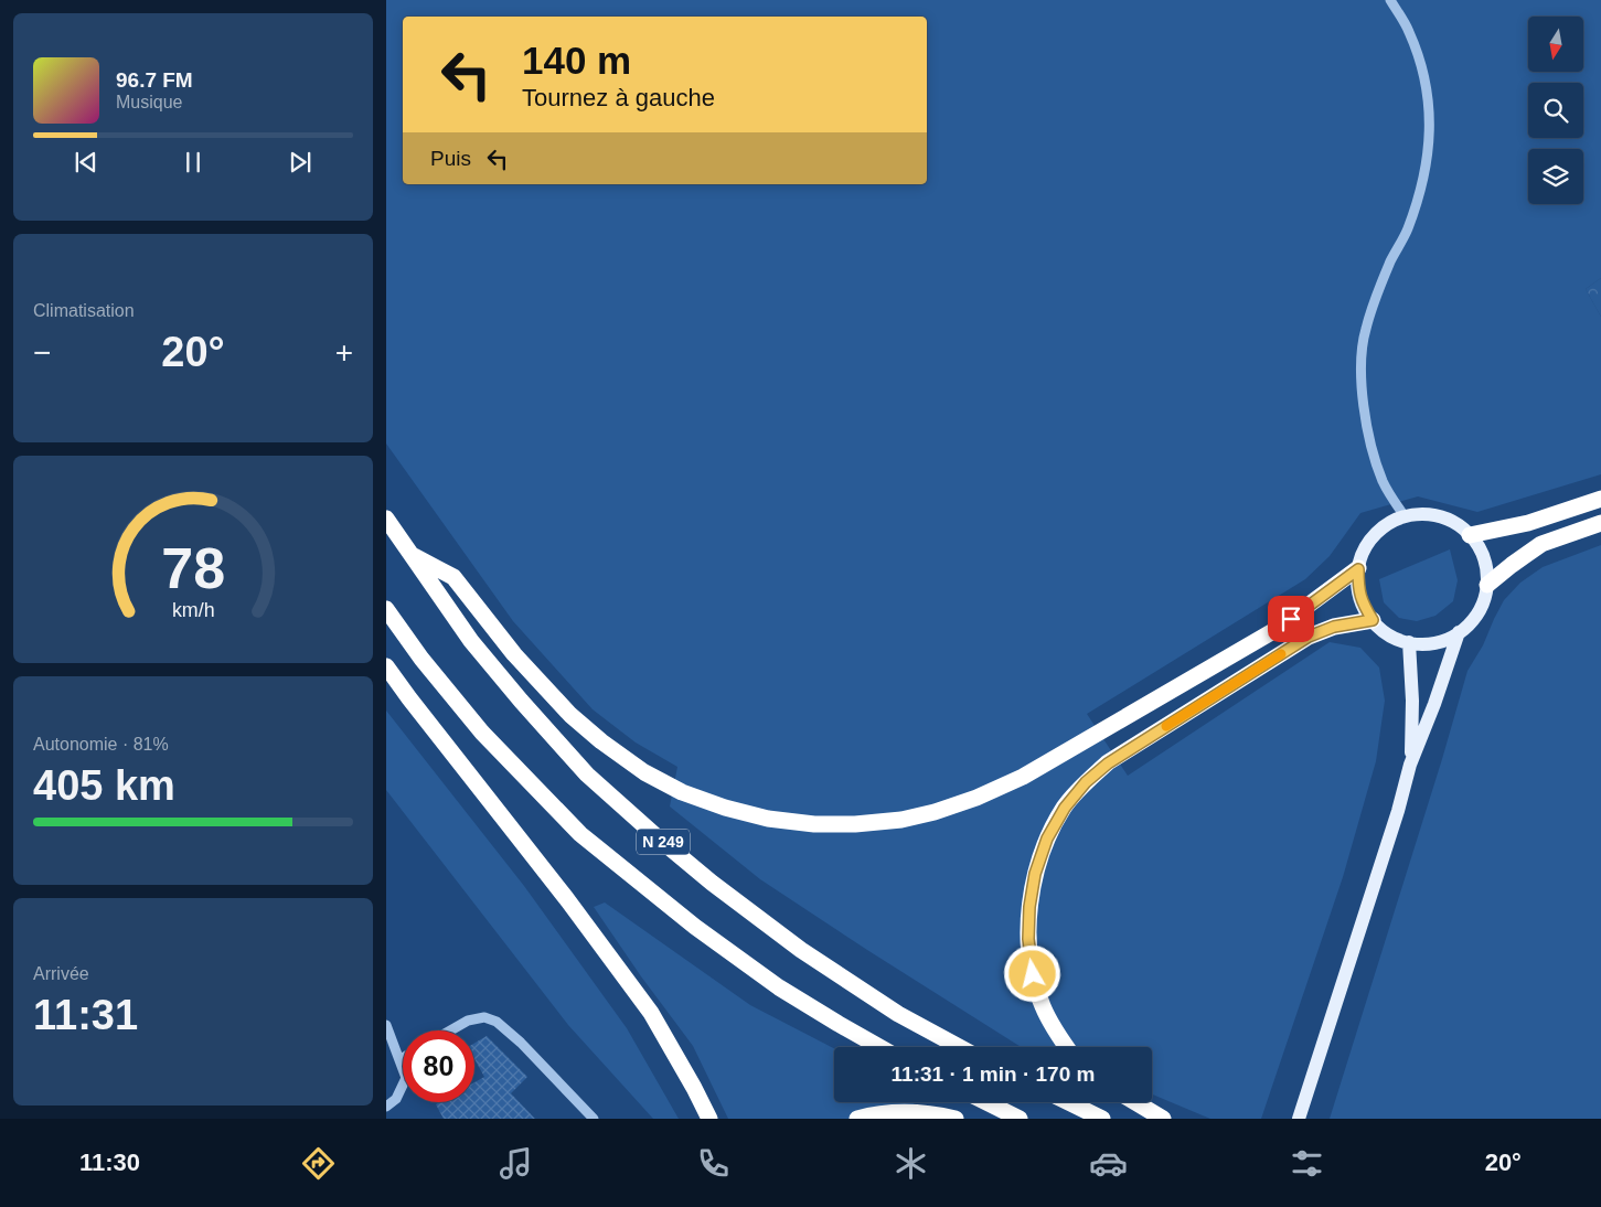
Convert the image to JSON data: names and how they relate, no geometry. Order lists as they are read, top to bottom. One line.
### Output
{"streets":{"highway":["N 249"]},"north":"bottom","page":{"turn":["140 m","Tournez à gauche"],"song":["96.7 FM","Musique"],"then":"Puis","tile":["Climatisation",["Autonomie · 81%","405 km"],["Arrivée","11:31"]],"heat":["−","20°","+"],"limit":"80","trip":"11:31 · 1 min · 170 m","tabs":["11:30","20°"],"gauge":["78","km/h"]}}
